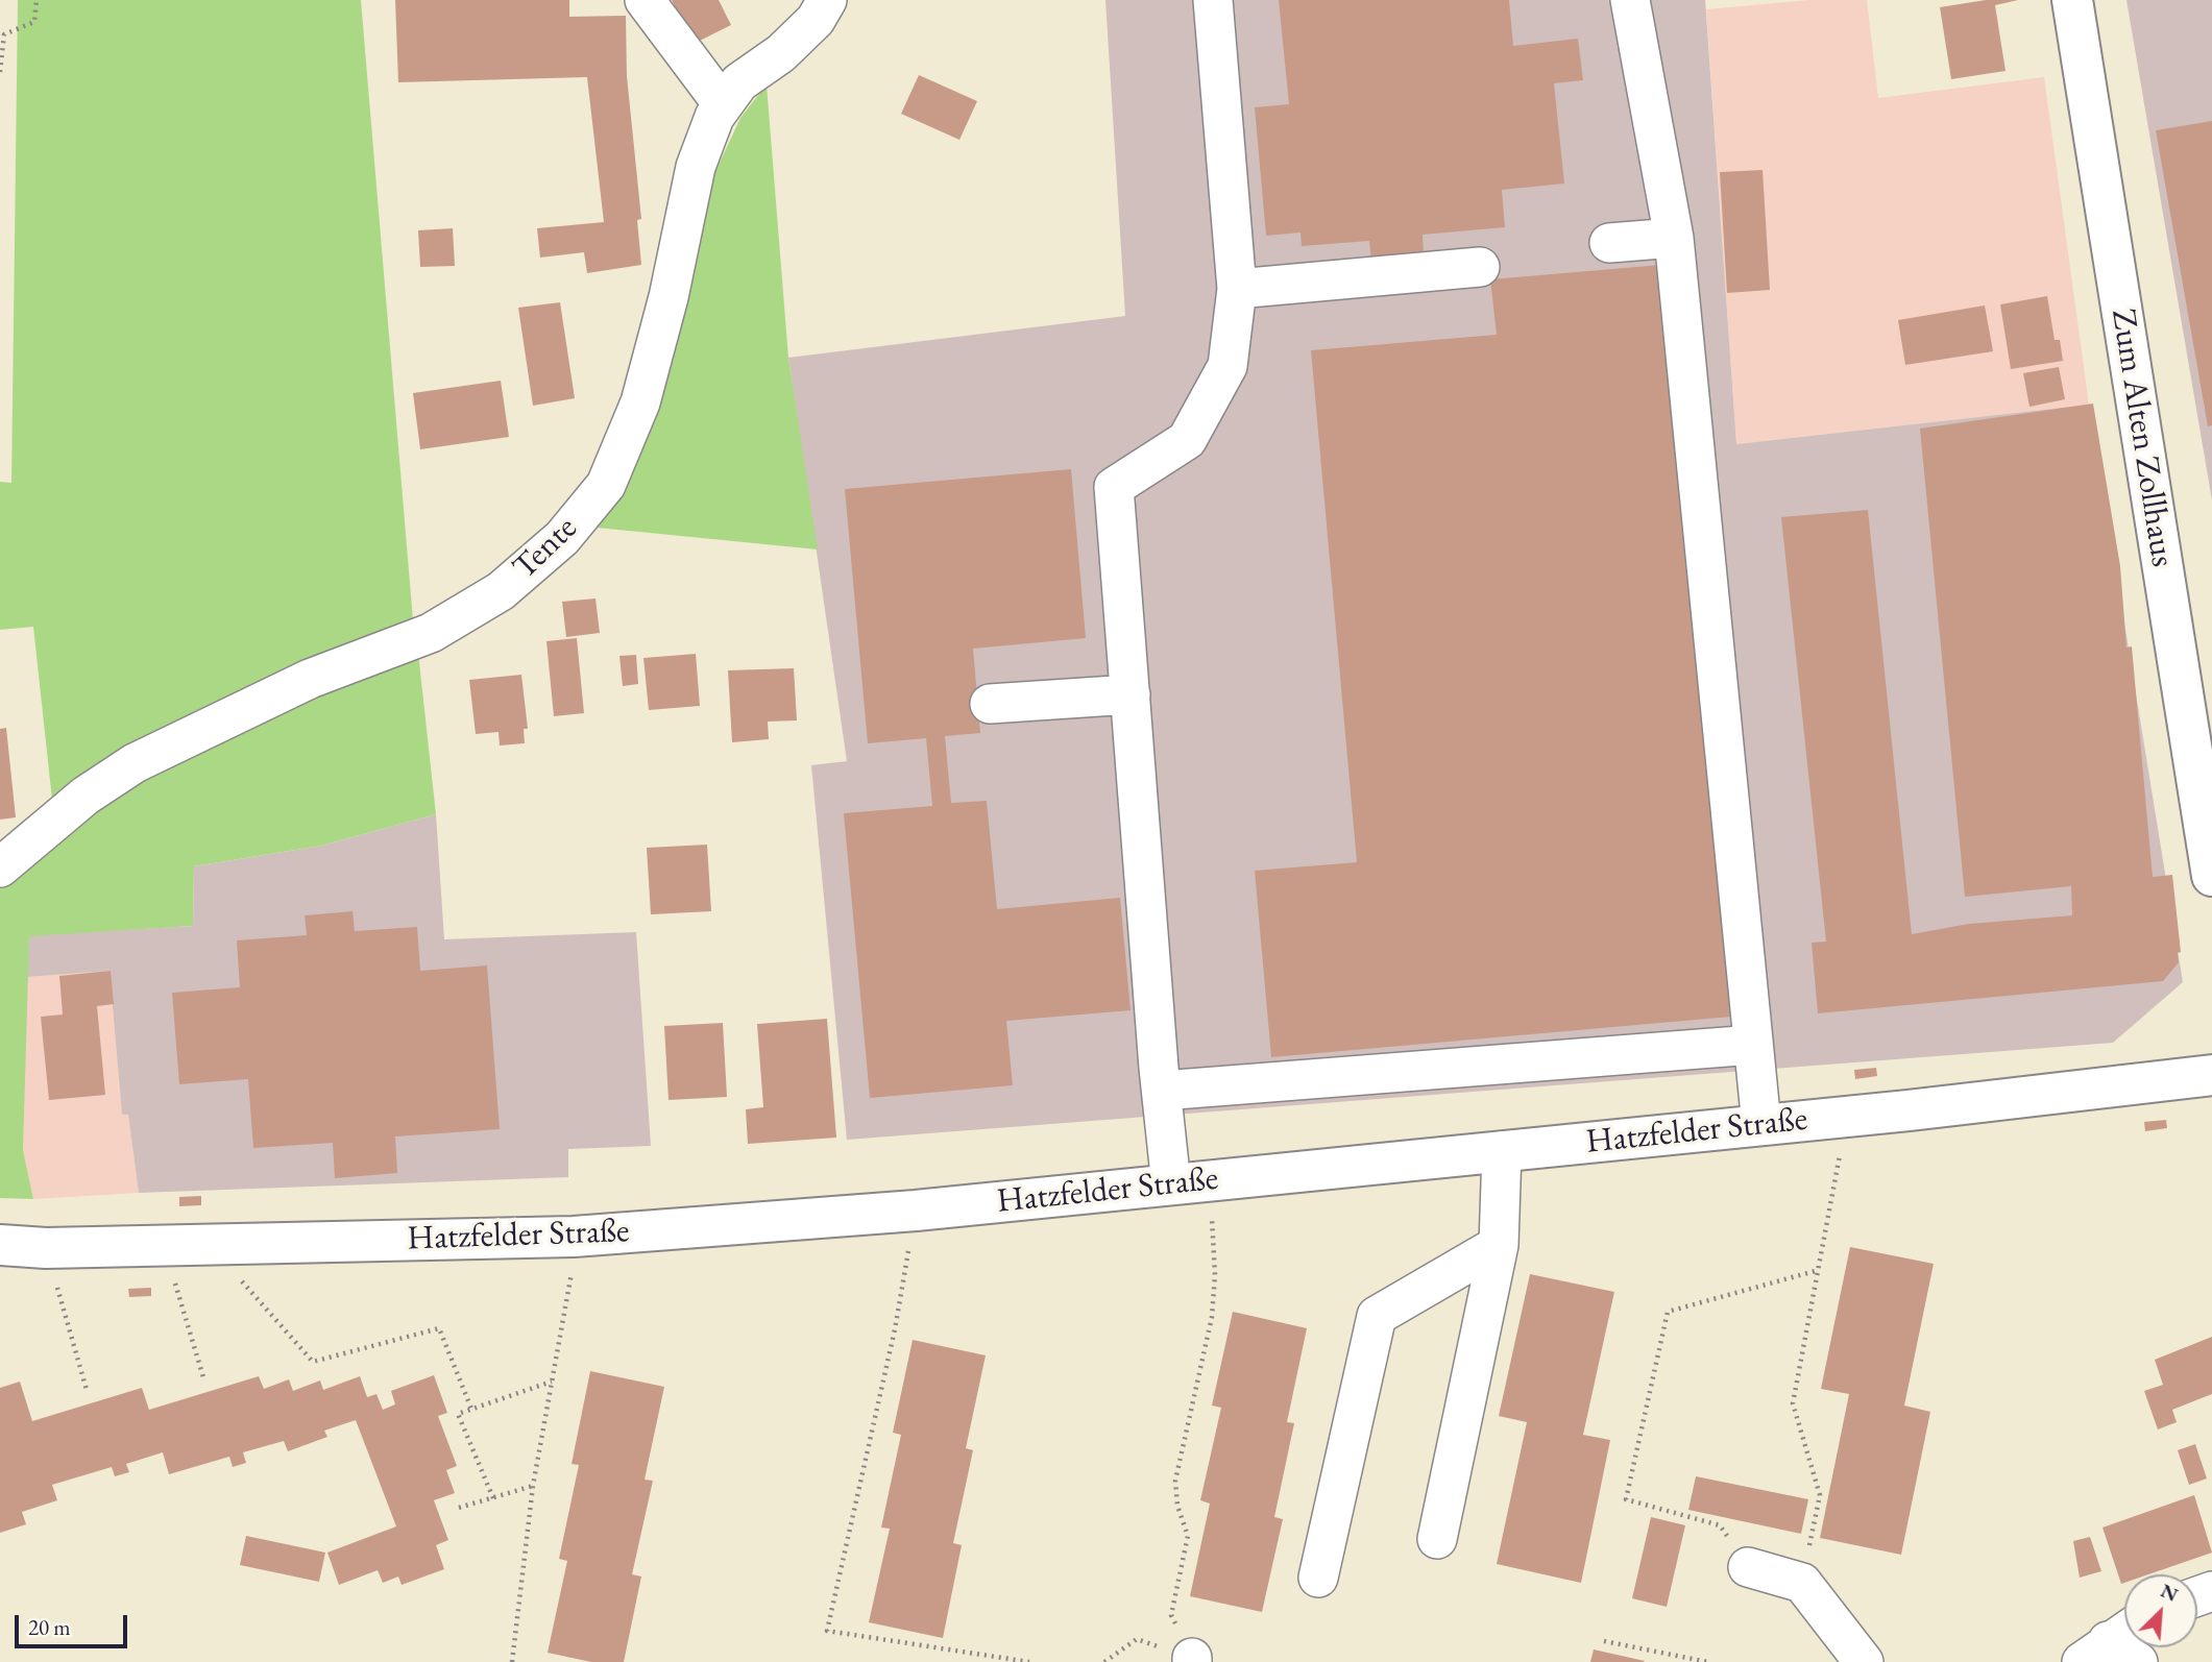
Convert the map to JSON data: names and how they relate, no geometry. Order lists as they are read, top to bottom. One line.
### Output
{"streets":{"main road":["Zum Alten Zollhaus","Hatzfelder Straße"],"street":["Tente"]},"scale_bar":"20 m","north":"top right"}
